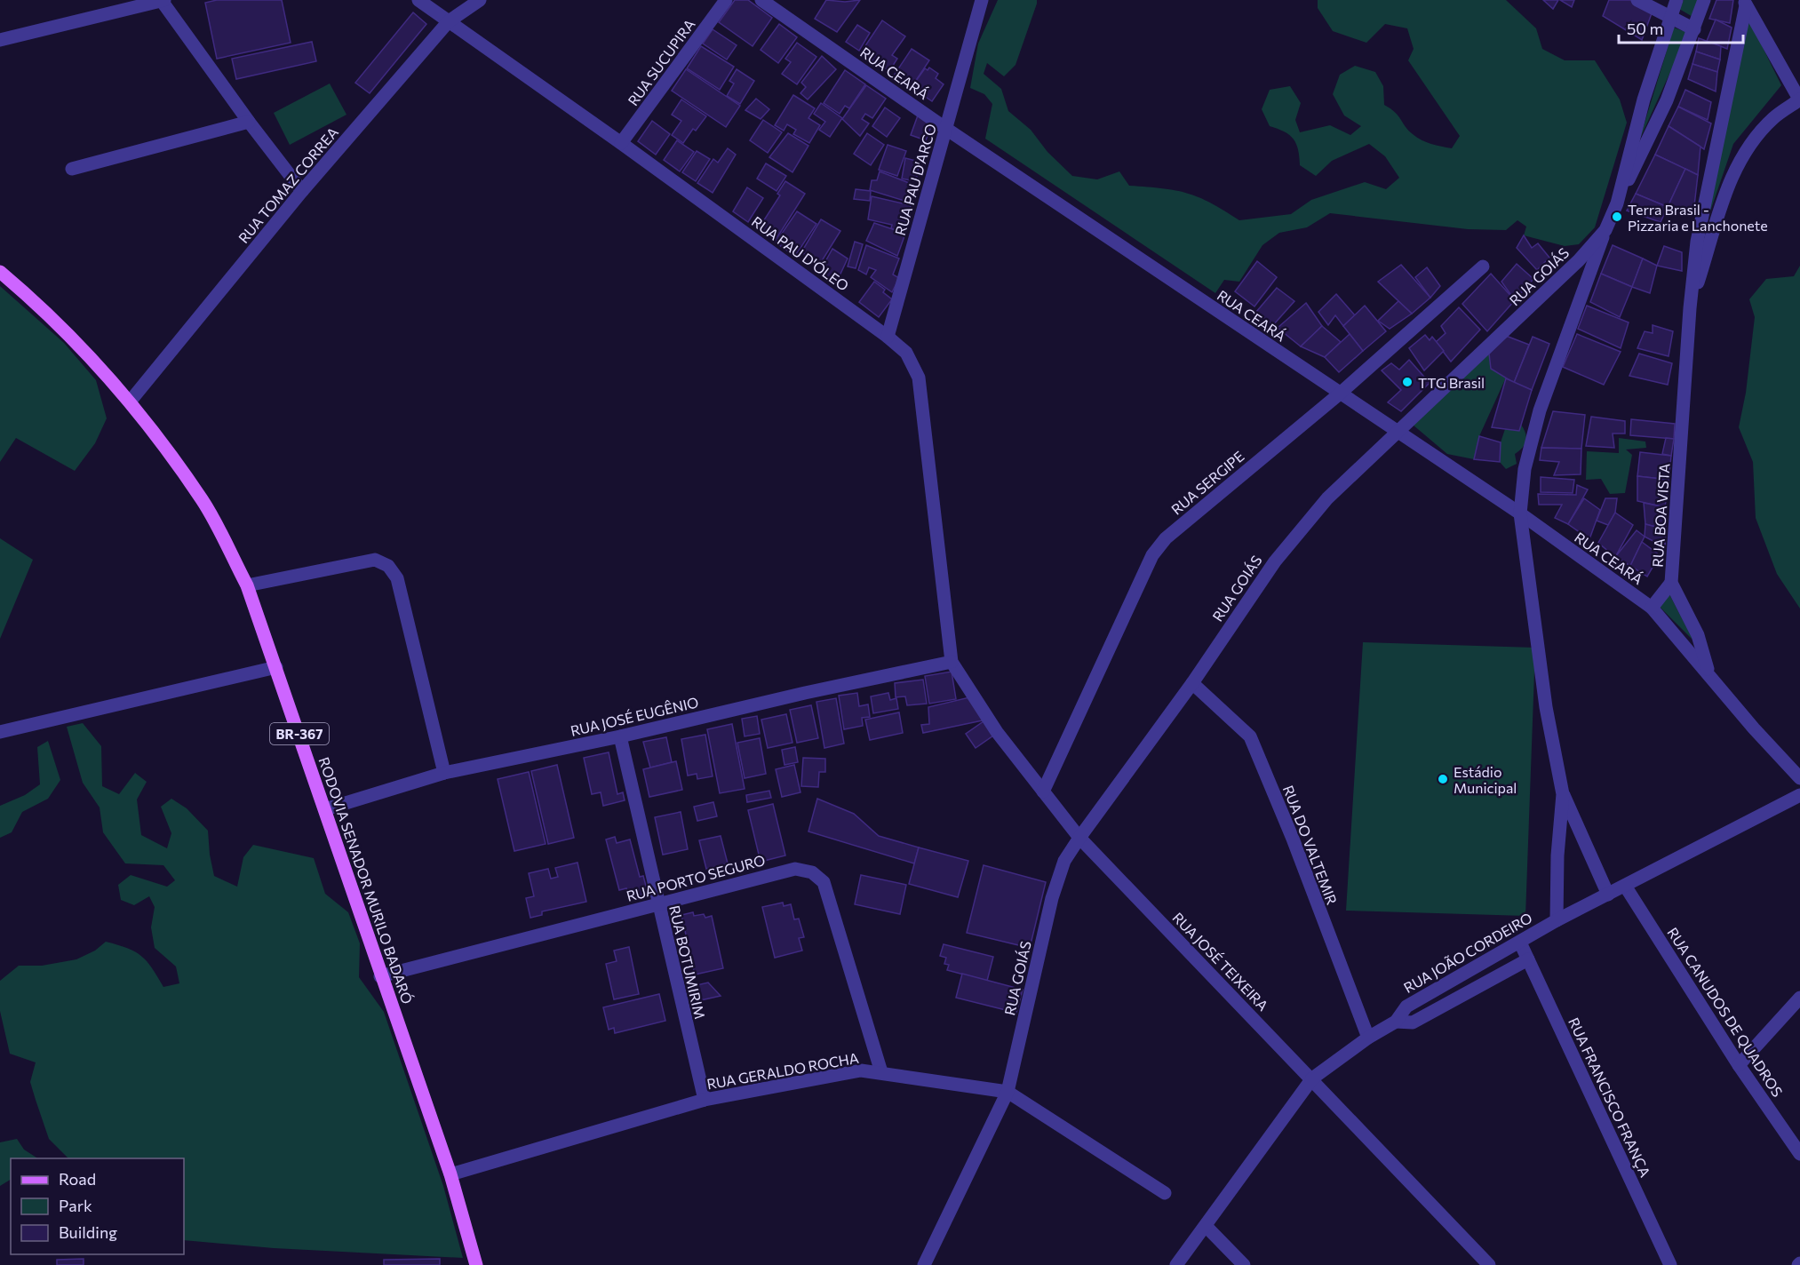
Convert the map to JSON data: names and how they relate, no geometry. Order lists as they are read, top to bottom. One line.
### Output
{"streets":{"main road":["BR-367","RODOVIA SENADOR MURILO BADARÓ"],"street":["RUA SUCUPIRA","RUA CEARÁ","RUA PAU D'ARCO","RUA TOMAZ CORREA","RUA PAU D'ÓLEO","RUA GOIÁS","RUA SERGIPE","RUA BOA VISTA","RUA JOSÉ EUGÊNIO","RUA DO VALTEMIR","RUA PORTO SEGURO","RUA JOÃO CORDEIRO","RUA JOSÉ TEIXEIRA","RUA BOTUMIRIM","RUA CANUDOS DE QUADROS","RUA GERALDO ROCHA","RUA FRANCISCO FRANÇA"]},"crossings":[["RUA SUCUPIRA","RUA PAU D'ÓLEO"],["RUA CEARÁ","RUA PAU D'ARCO"],["RUA CEARÁ","RUA GOIÁS"],["RUA CEARÁ","RUA SERGIPE"],["RUA CEARÁ","RUA BOA VISTA"],["RUA PAU D'ARCO","RUA PAU D'ÓLEO"],["RUA TOMAZ CORREA","RUA PAU D'ÓLEO"],["RUA TOMAZ CORREA","RODOVIA SENADOR MURILO BADARÓ"],["RUA PAU D'ÓLEO","RUA JOSÉ EUGÊNIO"],["RUA PAU D'ÓLEO","RUA JOSÉ TEIXEIRA"],["RUA GOIÁS","RUA DO VALTEMIR"],["RUA GOIÁS","RUA JOSÉ TEIXEIRA"],["RUA GOIÁS","RUA GERALDO ROCHA"],["RUA SERGIPE","RUA JOSÉ TEIXEIRA"],["RUA JOSÉ EUGÊNIO","RODOVIA SENADOR MURILO BADARÓ"],["RUA JOSÉ EUGÊNIO","RUA JOSÉ TEIXEIRA"],["RUA JOSÉ EUGÊNIO","RUA BOTUMIRIM"],["RUA DO VALTEMIR","RUA JOÃO CORDEIRO"],["RUA PORTO SEGURO","RODOVIA SENADOR MURILO BADARÓ"],["RUA PORTO SEGURO","RUA BOTUMIRIM"],["RUA PORTO SEGURO","RUA GERALDO ROCHA"],["RODOVIA SENADOR MURILO BADARÓ","RUA GERALDO ROCHA"],["RUA JOÃO CORDEIRO","RUA JOSÉ TEIXEIRA"],["RUA JOÃO CORDEIRO","RUA CANUDOS DE QUADROS"],["RUA JOÃO CORDEIRO","RUA FRANCISCO FRANÇA"],["RUA BOTUMIRIM","RUA GERALDO ROCHA"]],"places":["Terra Brasil - Pizzaria e Lanchonete","TTG Brasil","Estádio Municipal"],"legend":["Road","Park","Building"],"scale_bar":"50 m"}
